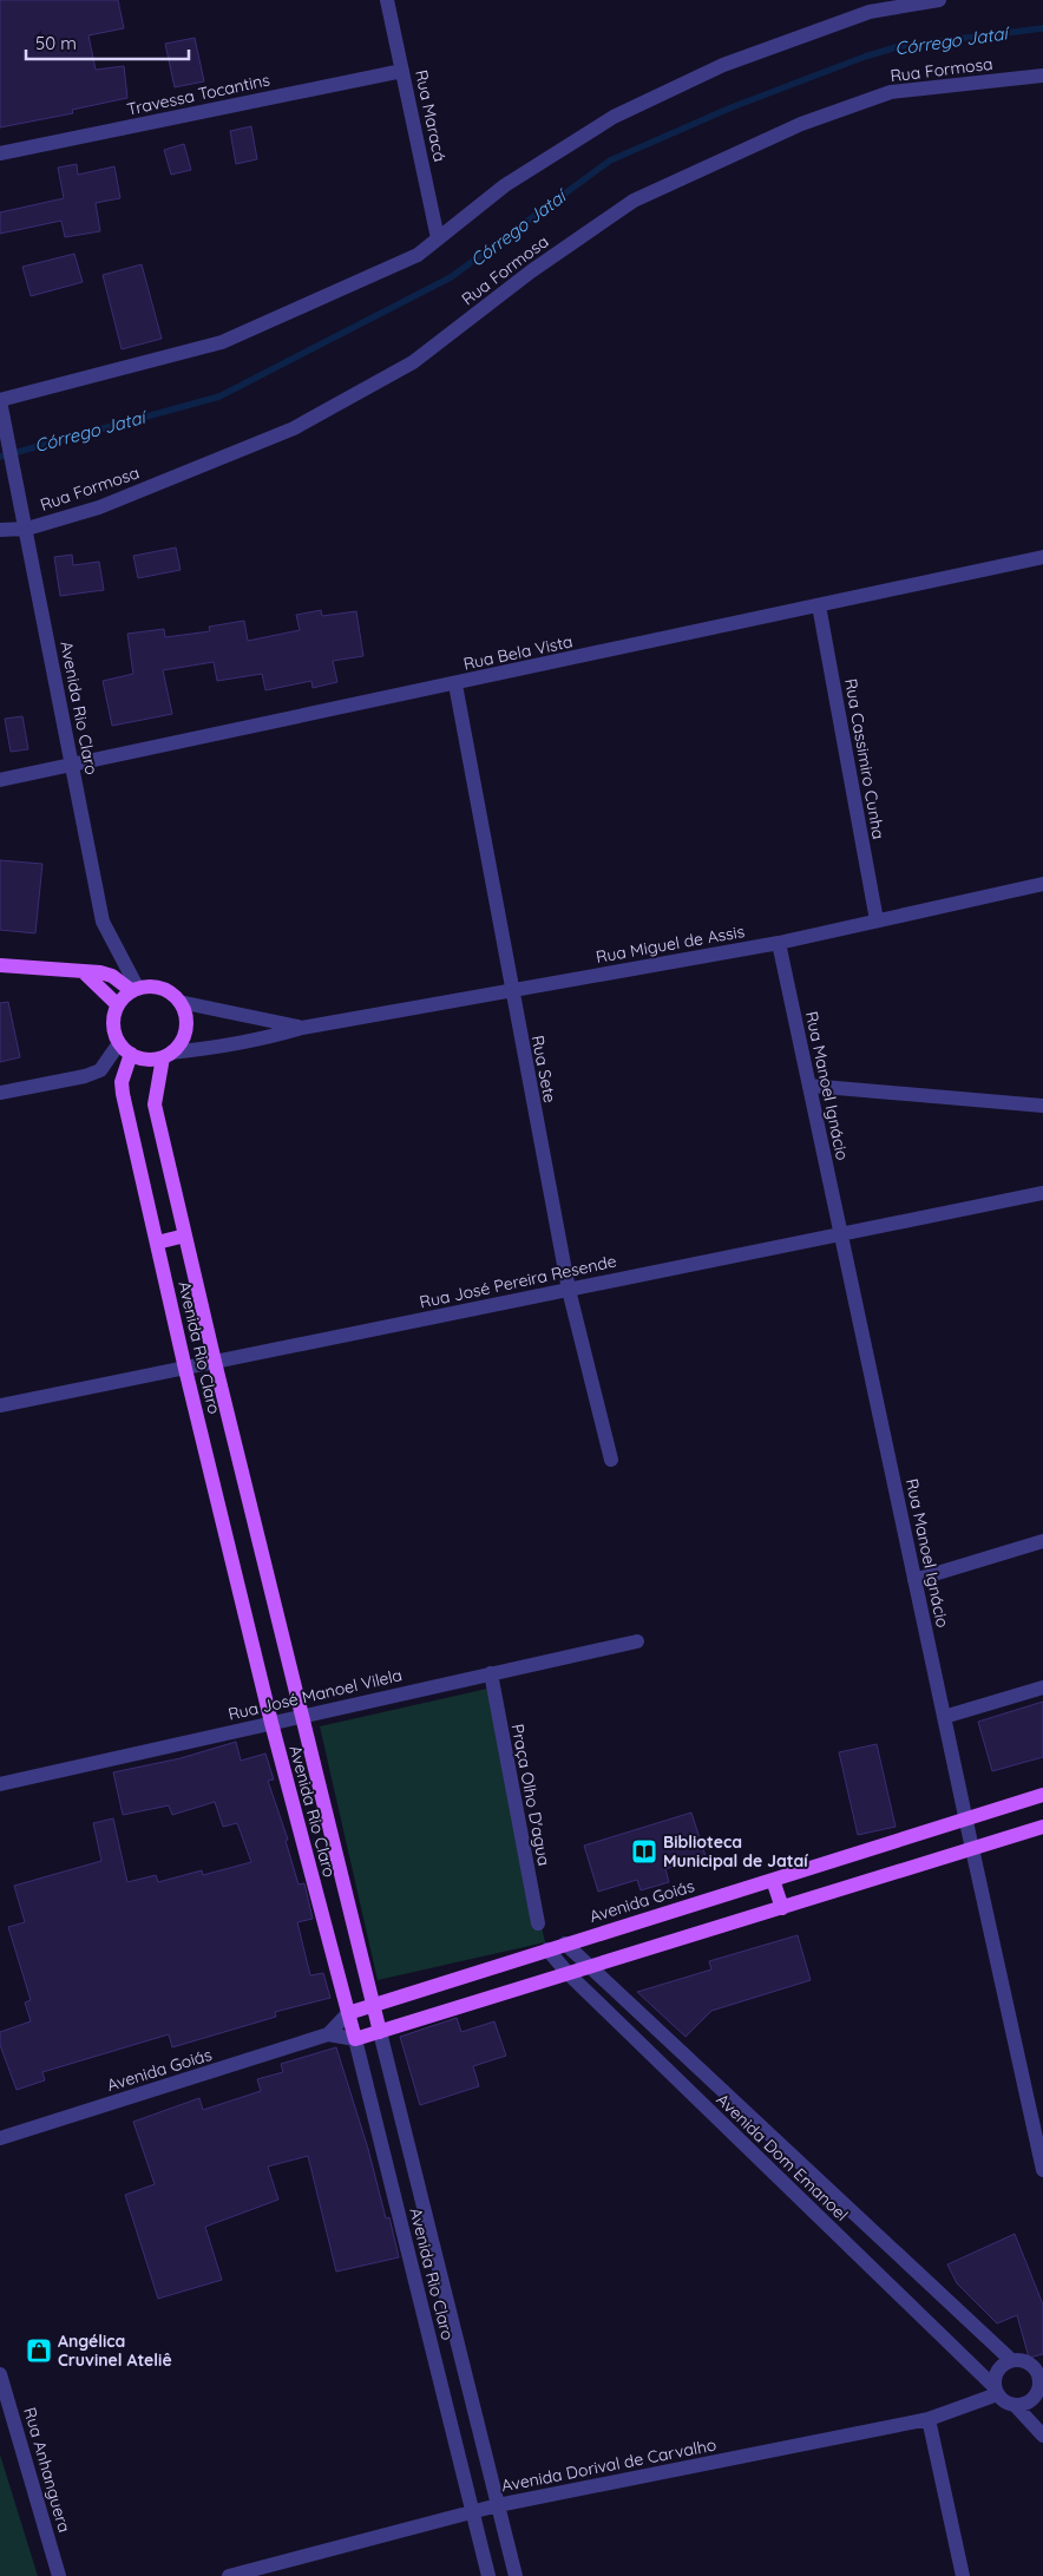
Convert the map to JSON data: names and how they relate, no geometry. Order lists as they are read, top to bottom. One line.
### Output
{"streets":{"main road":["Avenida Rio Claro","Avenida Goiás"],"street":["Rua Formosa","Travessa Tocantins","Rua Maracá","Rua Bela Vista","Rua Cassimiro Cunha","Rua Miguel de Assis","Rua Sete","Rua Manoel Ignácio","Rua José Pereira Resende","Rua José Manoel Vilela","Praça Olho D'agua","Avenida Dom Emanoel","Avenida Dorival de Carvalho","Rua Anhanguera"]},"crossings":[["Rua Formosa","Avenida Rio Claro"],["Travessa Tocantins","Rua Maracá"],["Rua Bela Vista","Avenida Rio Claro"],["Rua Bela Vista","Rua Cassimiro Cunha"],["Rua Bela Vista","Rua Sete"],["Avenida Rio Claro","Rua Miguel de Assis"],["Avenida Rio Claro","Rua José Pereira Resende"],["Avenida Rio Claro","Rua José Manoel Vilela"],["Avenida Rio Claro","Avenida Goiás"],["Avenida Rio Claro","Avenida Dorival de Carvalho"],["Rua Cassimiro Cunha","Rua Miguel de Assis"],["Rua Miguel de Assis","Rua Sete"],["Rua Miguel de Assis","Rua Manoel Ignácio"],["Rua Sete","Rua José Pereira Resende"],["Rua Manoel Ignácio","Rua José Pereira Resende"],["Rua Manoel Ignácio","Avenida Goiás"],["Rua José Manoel Vilela","Praça Olho D'agua"],["Avenida Goiás","Avenida Dom Emanoel"],["Avenida Dom Emanoel","Avenida Dorival de Carvalho"]],"water":["Córrego Jataí"],"places":{"library":["Biblioteca Municipal de Jataí"],"shop":["Angélica Cruvinel Ateliê"]},"scale_bar":"50 m"}
